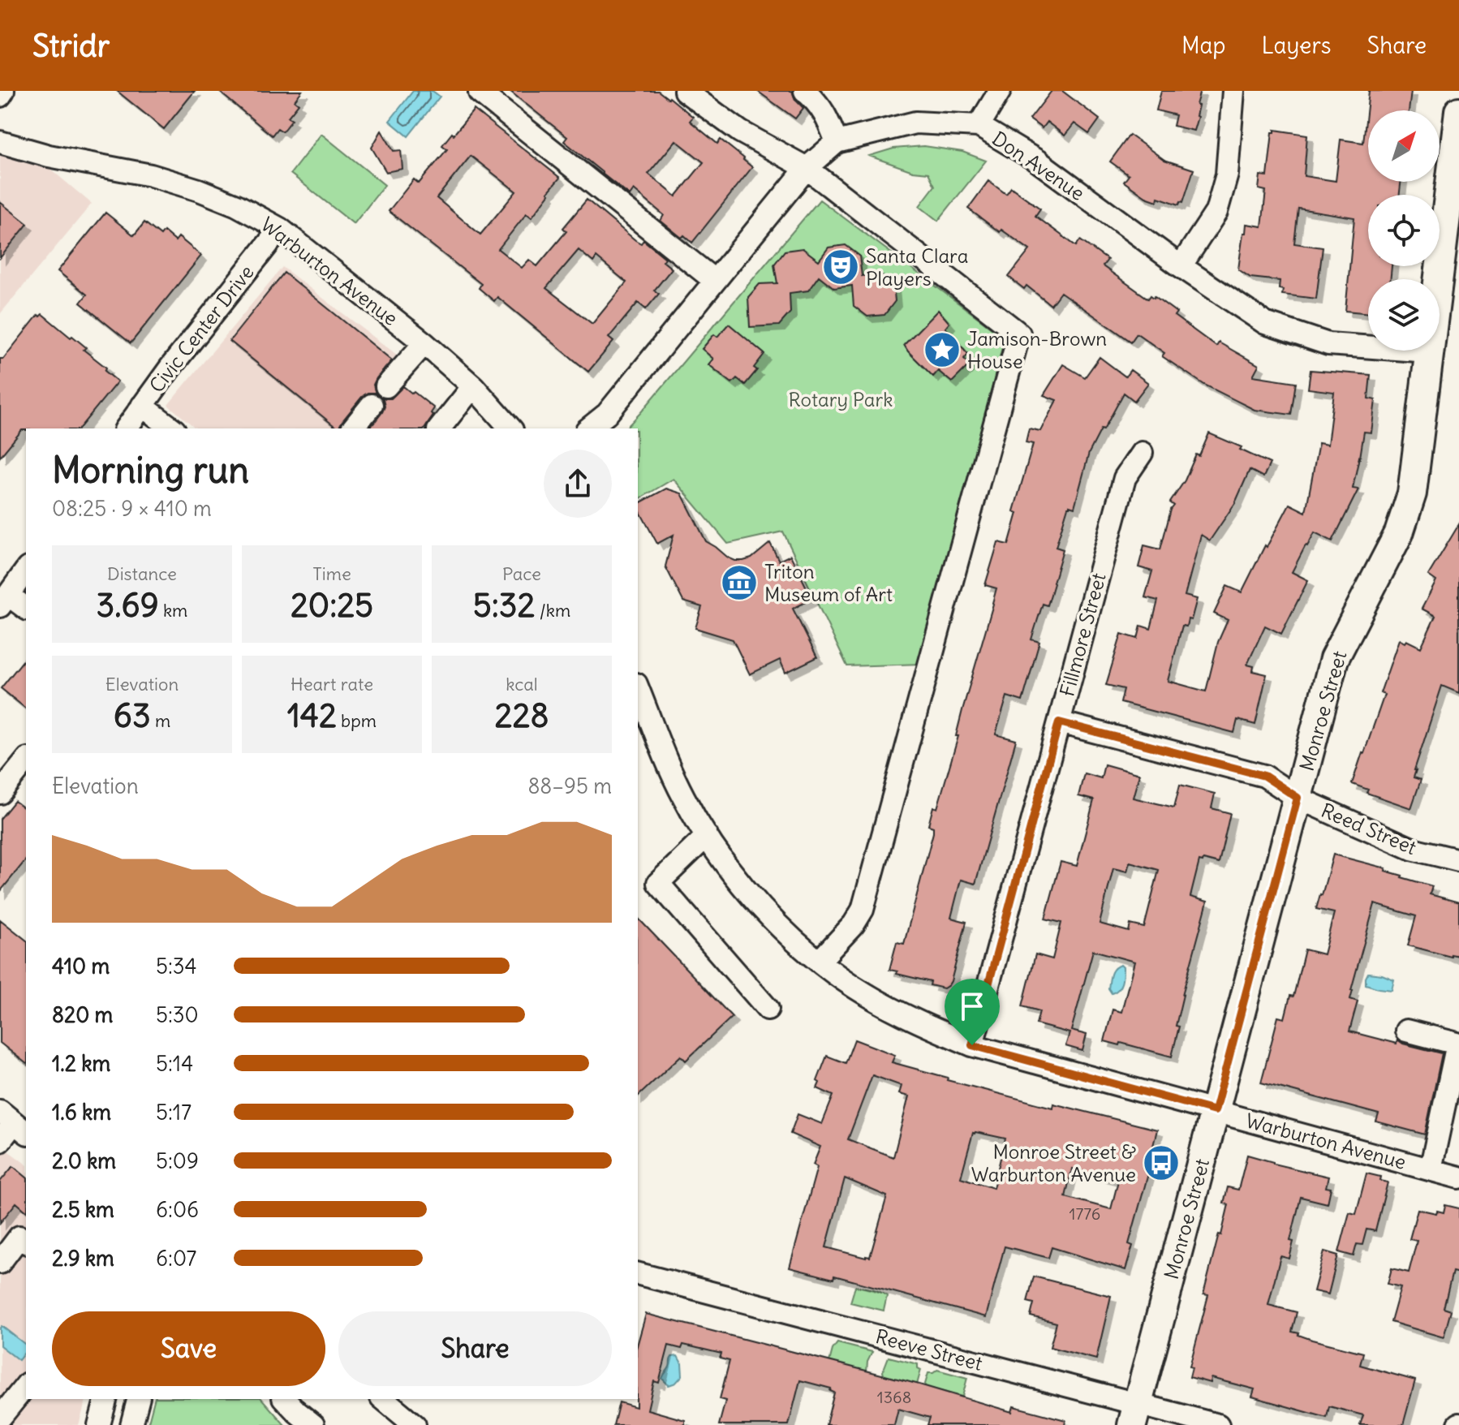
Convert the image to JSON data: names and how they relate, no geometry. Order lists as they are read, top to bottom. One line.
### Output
{"streets":{"main road":["Monroe Street"],"street":["Don Avenue","Warburton Avenue","Civic Center Drive","Fillmore Street","Reed Street","Reeve Street"]},"crossings":[["Don Avenue","Monroe Street"],["Warburton Avenue","Civic Center Drive"],["Warburton Avenue","Fillmore Street"],["Warburton Avenue","Monroe Street"],["Fillmore Street","Reed Street"],["Monroe Street","Reed Street"],["Monroe Street","Reeve Street"]],"parks":["Rotary Park"],"places":{"theatre":["Santa Clara Players"],"place":["Jamison-Brown House"],"museum":["Triton Museum of Art"],"bus stop":["Monroe Street & Warburton Avenue"]},"house_numbers":["1776","1368"],"north":"top right","page":{"header":"Stridr","nav":["Map","Layers","Share"],"heading":["Morning run","08:25 · 9 × 410 m"],"stats":[["Distance","3.69 km"],["Time","20:25"],["Pace","5:32 /km"],["Elevation","63 m"],["Heart rate","142 bpm"],["kcal","228"]],"chart":["Elevation","88–95 m"],"list":[{"name":"410 m","note":"5:34"},{"name":"820 m","note":"5:30"},{"name":"1.2 km","note":"5:14"},{"name":"1.6 km","note":"5:17"},{"name":"2.0 km","note":"5:09"},{"name":"2.5 km","note":"6:06"},{"name":"2.9 km","note":"6:07"}],"buttons":["Save","Share"]}}
